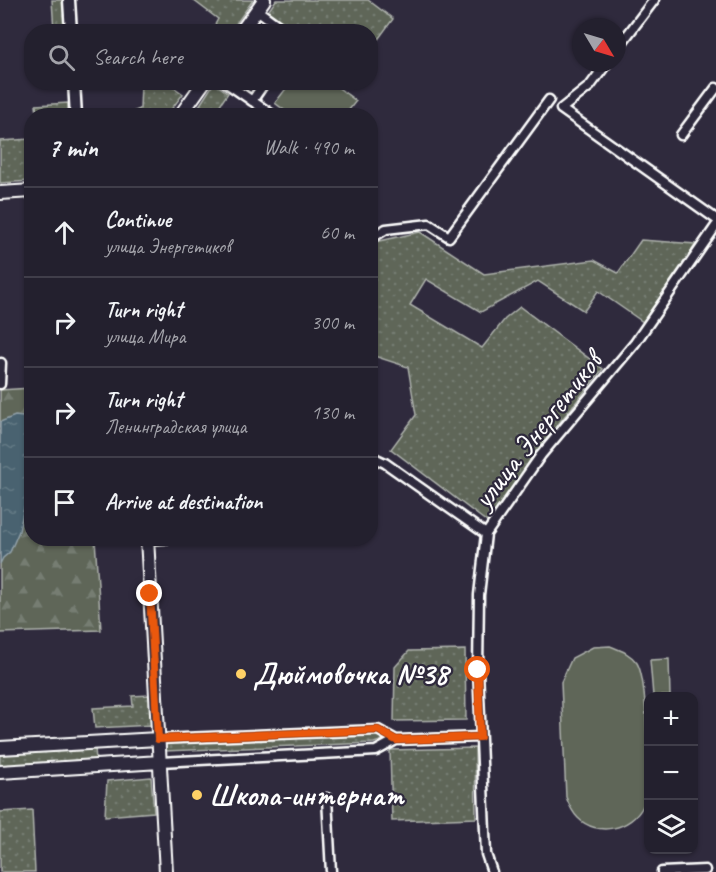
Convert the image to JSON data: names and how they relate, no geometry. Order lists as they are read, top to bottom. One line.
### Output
{"streets":{"street":["улица Энергетиков"]},"places":["Дюймовочка №38","Школа-интернат"],"north":"bottom right","page":{"search":"Search here","heading":["7 min","Walk · 490 m"],"list":[["Continue","улица Энергетиков","60 m"],["Turn right","улица Мира","300 m"],["Turn right","Ленинградская улица","130 m"],"Arrive at destination"],"map_buttons":["+","−"]}}
